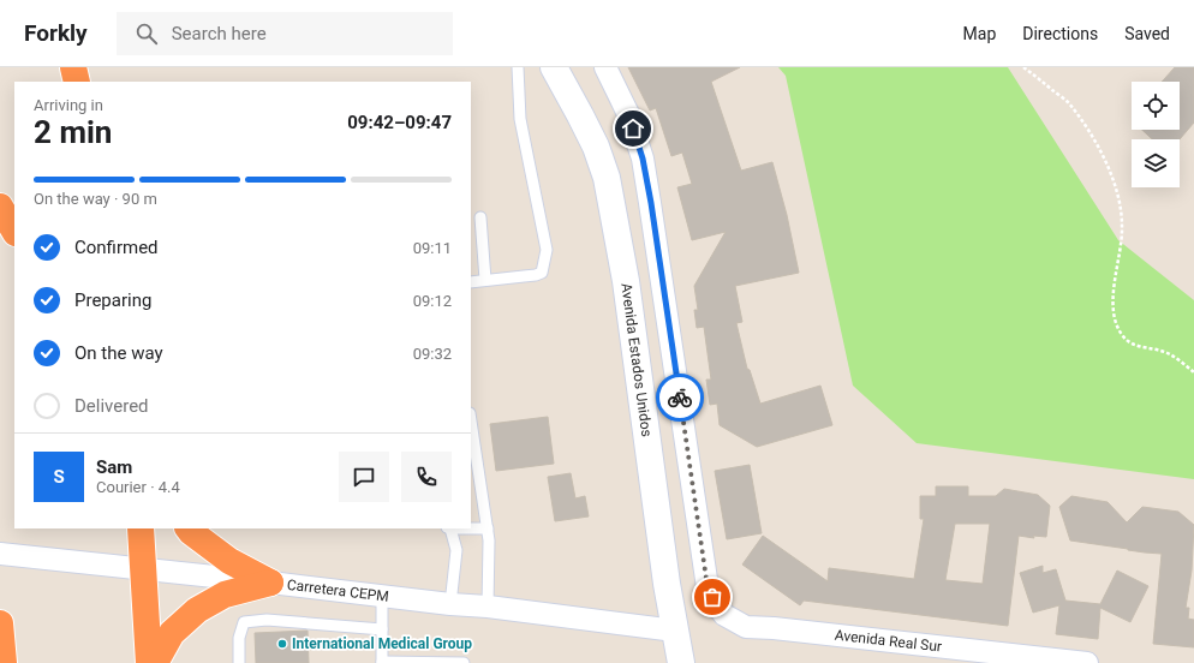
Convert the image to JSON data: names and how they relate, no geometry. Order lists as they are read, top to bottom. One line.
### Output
{"streets":{"street":["Avenida Estados Unidos","Carretera CEPM","Avenida Real Sur"]},"crossings":[["Avenida Estados Unidos","Carretera CEPM"]],"places":["International Medical Group"],"page":{"header":"Forkly","search":"Search here","nav":["Map","Directions","Saved"],"heading":["2 min","Arriving in","09:42–09:47"],"panel":["Sam","Courier · 4.4"],"bar":"On the way · 90 m","list":[["Confirmed","09:11"],["Preparing","09:12"],["On the way","09:32"],"Delivered"],"round":"S"}}
